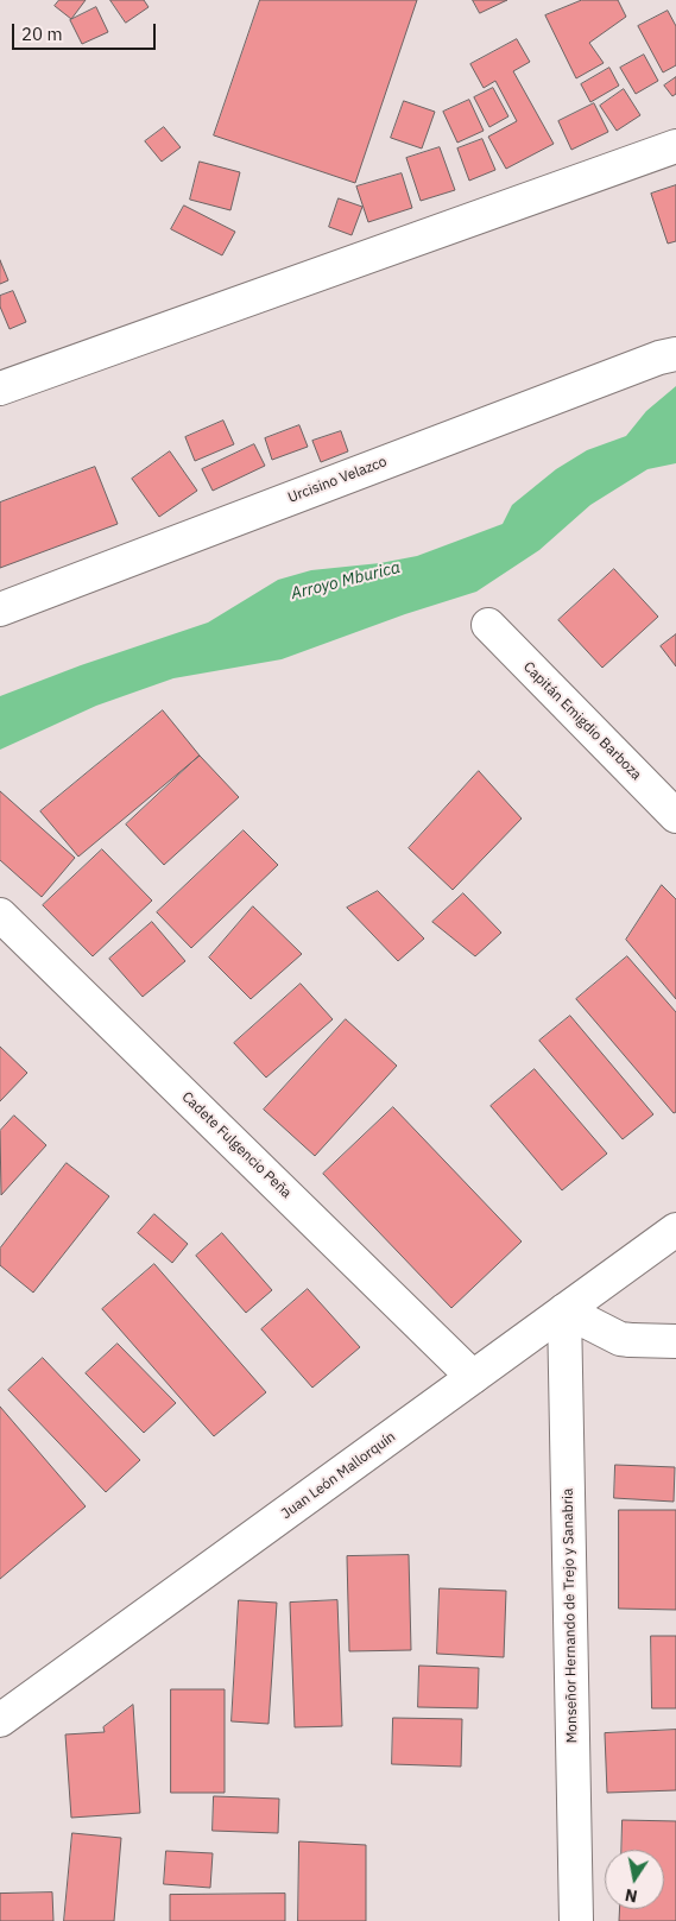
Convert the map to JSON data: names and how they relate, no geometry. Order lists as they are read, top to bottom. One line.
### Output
{"streets":{"street":["Urcisino Velazco","Capitán Emigdio Barboza","Cadete Fulgencio Peña","Juan León Mallorquín","Monseñor Hernando de Trejo y Sanabria"]},"crossings":[["Cadete Fulgencio Peña","Juan León Mallorquín"],["Juan León Mallorquín","Monseñor Hernando de Trejo y Sanabria"]],"water":["Arroyo Mburica"],"scale_bar":"20 m","north":"bottom"}
